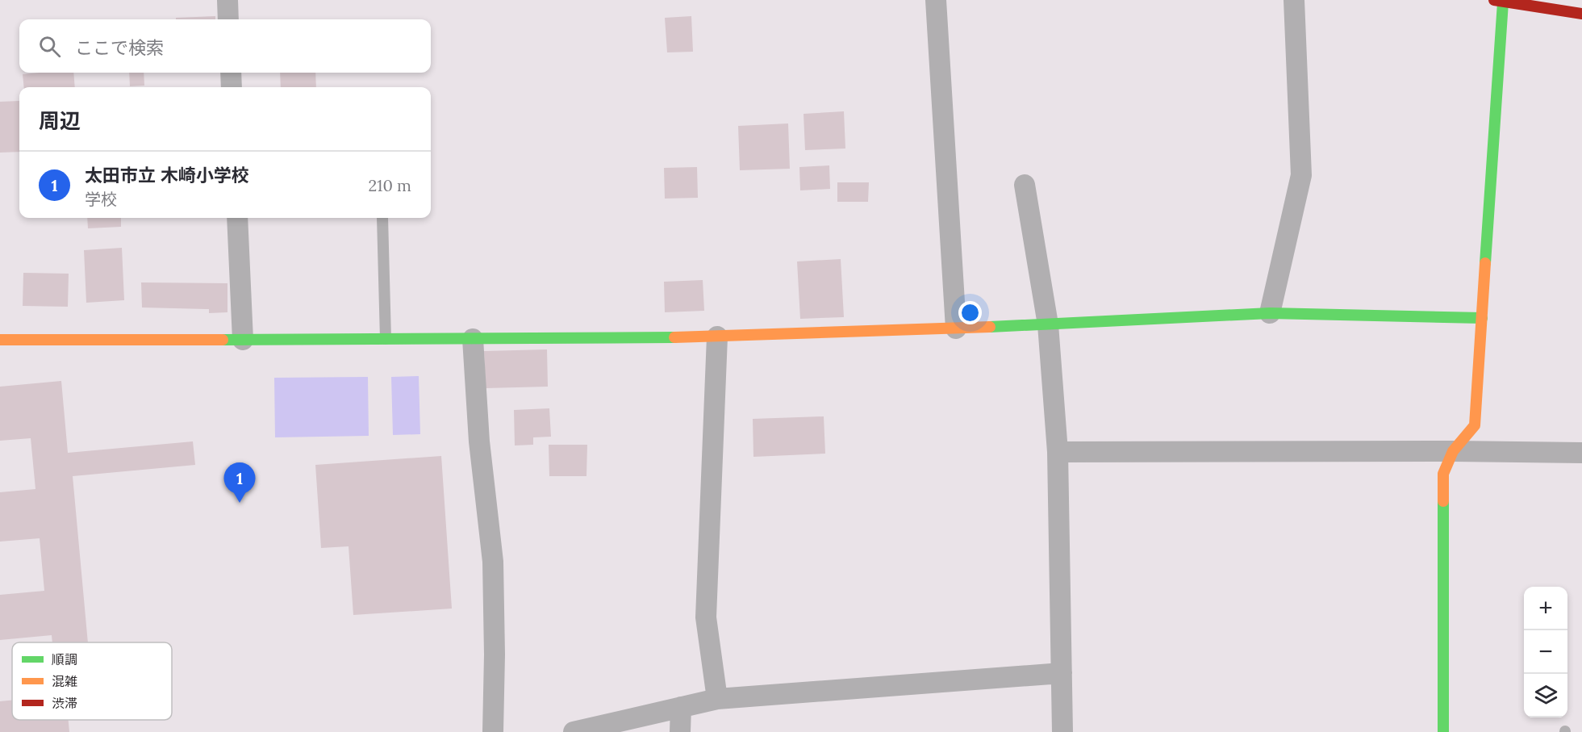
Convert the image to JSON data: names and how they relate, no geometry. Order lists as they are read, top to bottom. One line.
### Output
{"legend":["順調","混雑","渋滞"],"page":{"search":"ここで検索","heading":"周辺","list":[{"mark":"1","name":"太田市立 木崎小学校","note":"学校","value":"210 m"}],"pins":"1","map_buttons":["+","−"]}}
